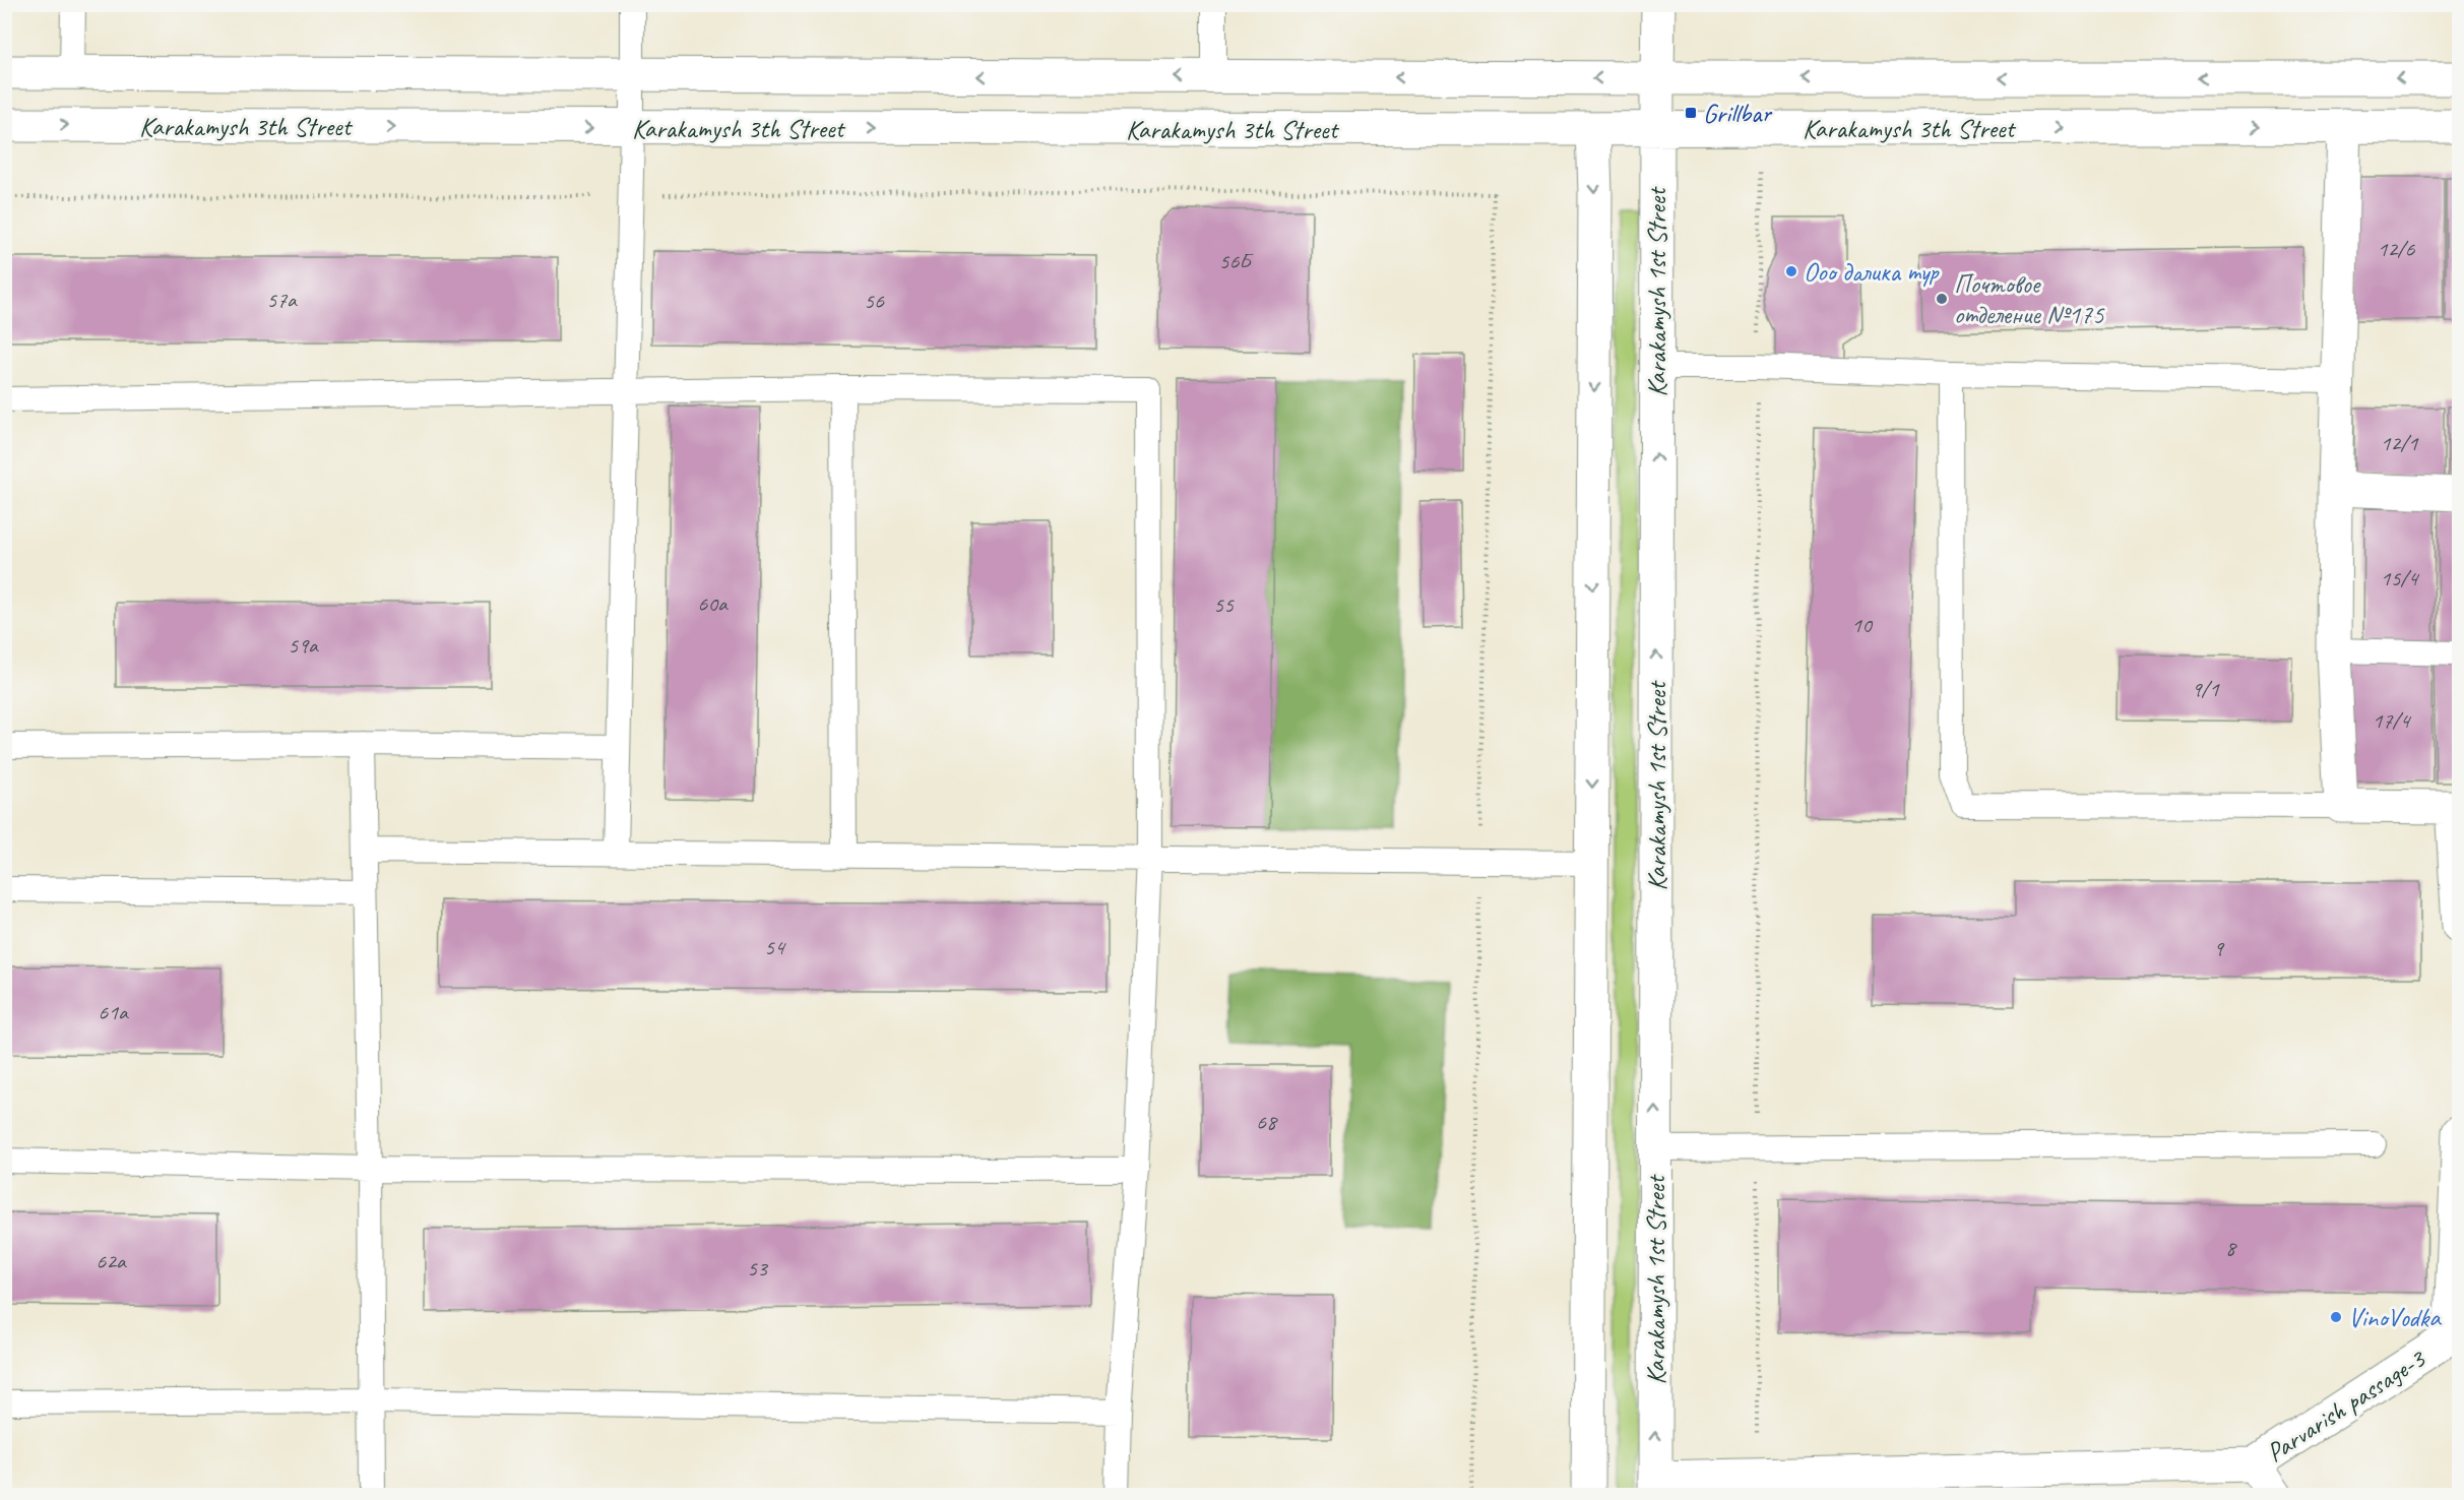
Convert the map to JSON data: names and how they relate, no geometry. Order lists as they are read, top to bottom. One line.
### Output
{"streets":{"main road":["Karakamysh 3th Street","Karakamysh 1st Street","Parvarish passage-3"]},"crossings":[["Karakamysh 3th Street","Karakamysh 1st Street"]],"places":{"transit":["Grillbar"],"other":["Ооо далика тур","Почтовое отделение №175","VinoVodka"]},"house_numbers":["12/6","56Б","57а","56","12/1","15/4","60а","55","10","59а","9/1","17/4","54","9","61а","68","8","62а","53"]}
